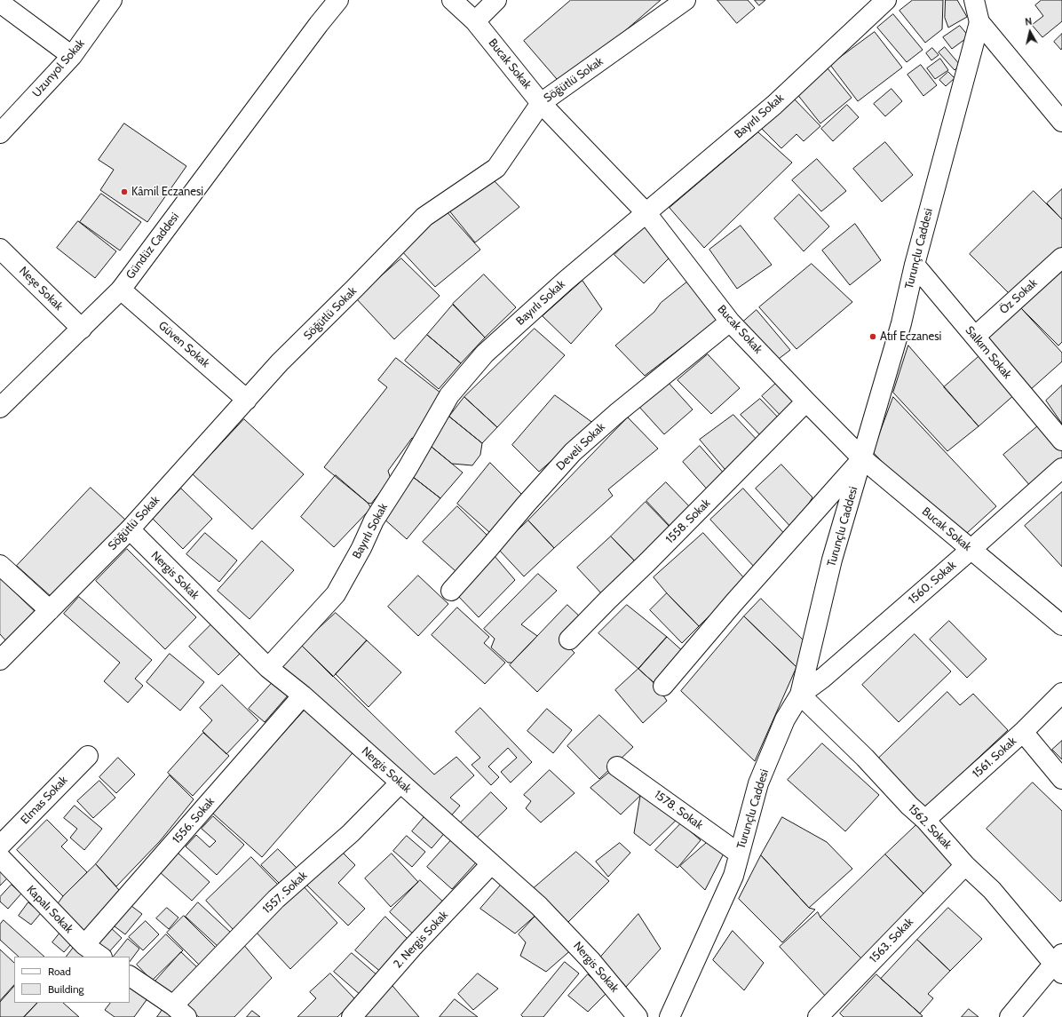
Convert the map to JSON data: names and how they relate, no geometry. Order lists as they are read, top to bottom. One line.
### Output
{"streets":{"street":["Bucak Sokak","Uzunyol Sokak","Söğütlü Sokak","Bayırlı Sokak","Gündüz Caddesi","Turunçlu Caddesi","Neşe Sokak","Öz Sokak","Güven Sokak","Salkım Sokak","Develi Sokak","1558. Sokak","Nergis Sokak","1560. Sokak","1561. Sokak","Elmas Sokak","1578. Sokak","1556. Sokak","1562. Sokak","1557. Sokak","Kapalı Sokak","2. Nergis Sokak","1563. Sokak"]},"crossings":[["Bucak Sokak","Söğütlü Sokak"],["Bucak Sokak","Bayırlı Sokak"],["Bucak Sokak","Turunçlu Caddesi"],["Bucak Sokak","Develi Sokak"],["Bucak Sokak","1558. Sokak"],["Bucak Sokak","1560. Sokak"],["Söğütlü Sokak","Güven Sokak"],["Söğütlü Sokak","Nergis Sokak"],["Bayırlı Sokak","Nergis Sokak"],["Gündüz Caddesi","Neşe Sokak"],["Gündüz Caddesi","Güven Sokak"],["Turunçlu Caddesi","Salkım Sokak"],["Turunçlu Caddesi","1560. Sokak"],["Turunçlu Caddesi","1578. Sokak"],["Turunçlu Caddesi","1562. Sokak"],["Öz Sokak","Salkım Sokak"],["Nergis Sokak","1556. Sokak"],["Nergis Sokak","1557. Sokak"],["Nergis Sokak","2. Nergis Sokak"],["1560. Sokak","1562. Sokak"],["1561. Sokak","1562. Sokak"],["1556. Sokak","Kapalı Sokak"],["1562. Sokak","1563. Sokak"]],"places":["Kâmil Eczanesi","Atıf Eczanesi"],"legend":["Road","Building"],"north":"top"}
